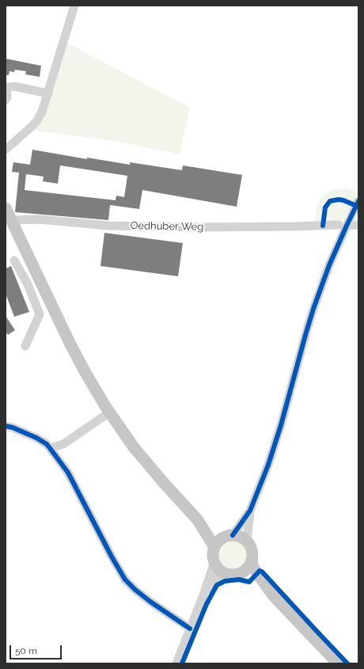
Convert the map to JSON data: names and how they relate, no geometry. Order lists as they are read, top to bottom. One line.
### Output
{"streets":{"street":["Oedhuber Weg"]},"scale_bar":"50 m"}
